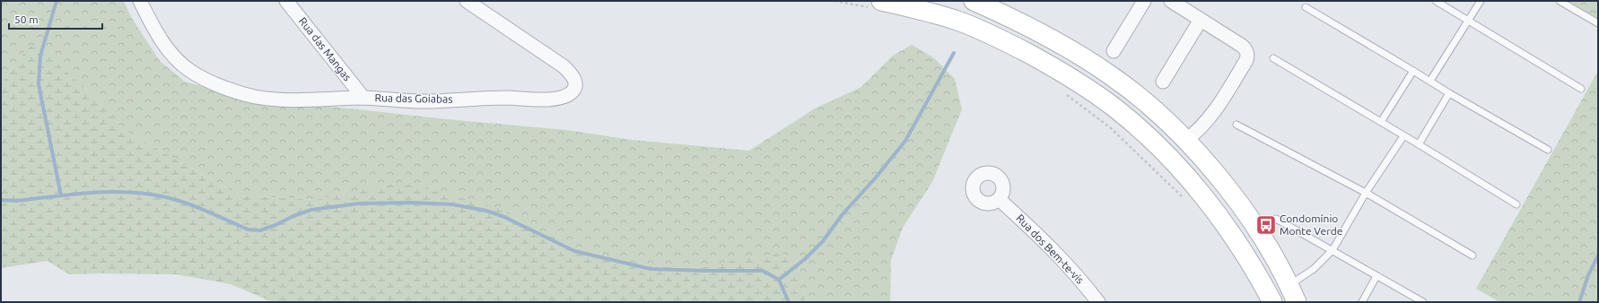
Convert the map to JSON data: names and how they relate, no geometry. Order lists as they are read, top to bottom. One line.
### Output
{"streets":{"street":["Rua das Mangas","Rua das Goiabas","Rua dos Bem-te-vis"]},"crossings":[["Rua das Mangas","Rua das Goiabas"]],"places":{"bus stop":["Condomínio Monte Verde"]},"scale_bar":"50 m"}
